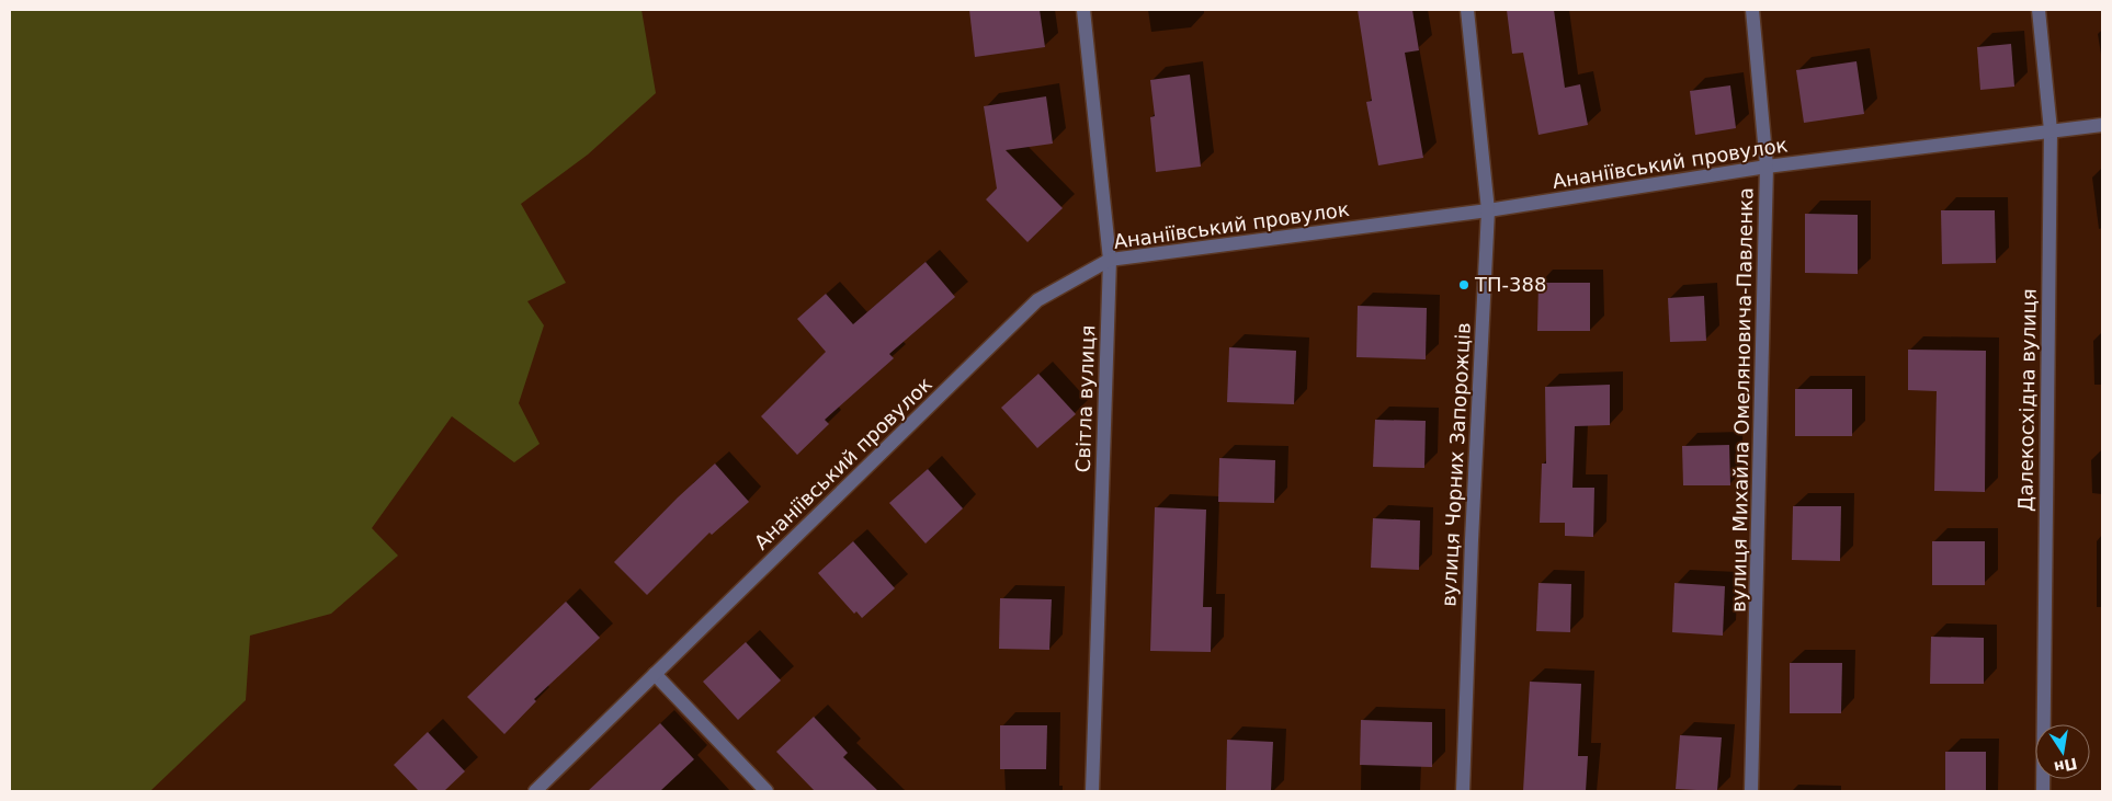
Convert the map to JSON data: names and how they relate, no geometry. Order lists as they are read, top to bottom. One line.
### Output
{"streets":{"street":["Ананіївський провулок","Світла вулиця","вулиця Михайла Омеляновича-Павленка","Далекосхідна вулиця","вулиця Чорних Запорожців"]},"crossings":[["Ананіївський провулок","Світла вулиця"],["Ананіївський провулок","вулиця Михайла Омеляновича-Павленка"],["Ананіївський провулок","Далекосхідна вулиця"],["Ананіївський провулок","вулиця Чорних Запорожців"]],"places":["ТП-388"],"north":"bottom"}
